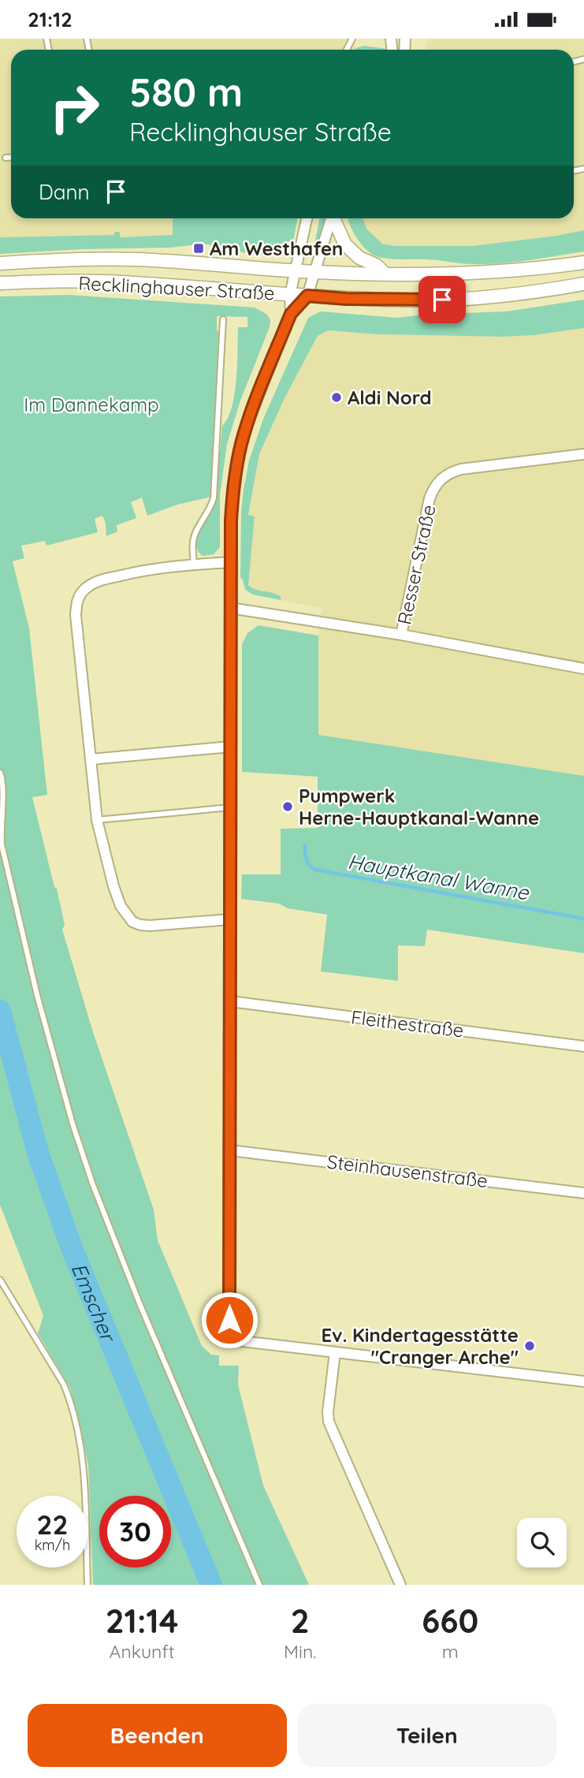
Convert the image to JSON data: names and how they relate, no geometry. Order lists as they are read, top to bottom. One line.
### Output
{"streets":{"main road":["Recklinghauser Straße"],"street":["Resser Straße","Fleithestraße","Steinhausenstraße"]},"water":["Hauptkanal Wanne","Emscher"],"parks":["Im Dannekamp"],"places":{"transit":["Am Westhafen"],"other":["Aldi Nord","Pumpwerk Herne-Hauptkanal-Wanne","Ev. Kindertagesstätte \"Cranger Arche\""]},"page":{"status":"21:12","turn":["580 m","Recklinghauser Straße"],"then":"Dann","speed":"22 km/h","limit":"30","eta":["21:14","Ankunft","2","Min.","660","m"],"buttons":["Beenden","Teilen"]}}
